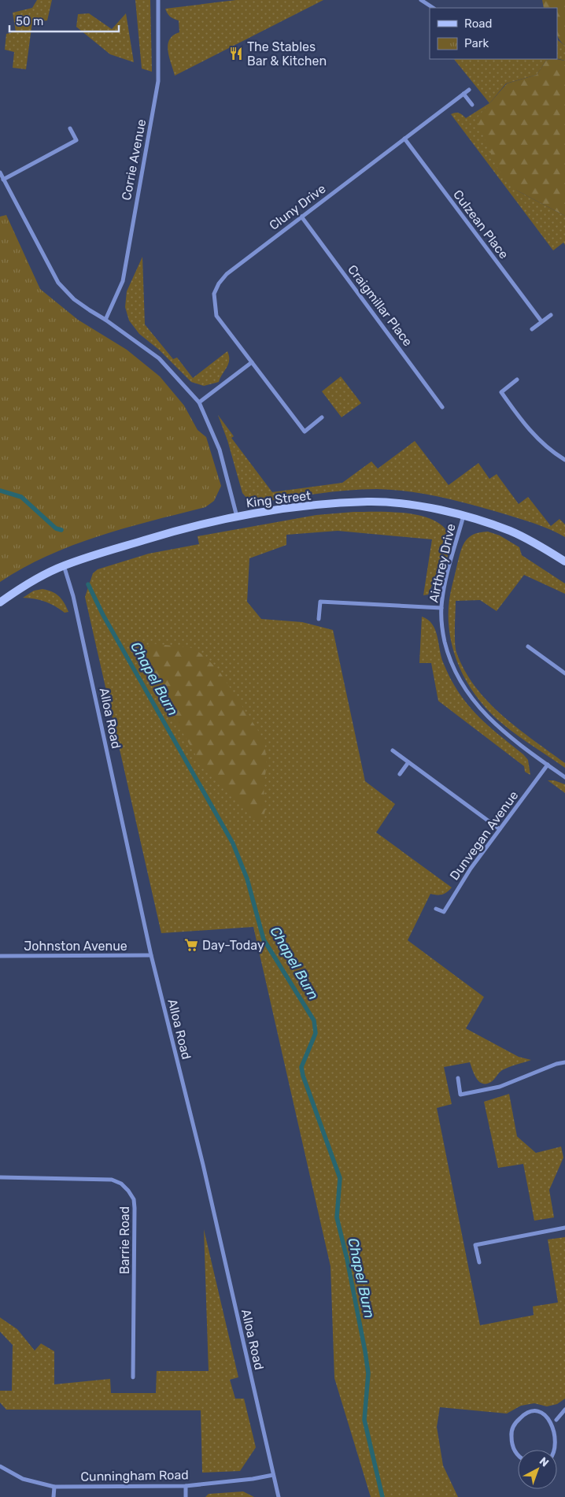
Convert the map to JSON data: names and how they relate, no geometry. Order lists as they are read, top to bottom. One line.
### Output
{"streets":{"main road":["King Street"],"street":["Corrie Avenue","Cluny Drive","Culzean Place","Craigmillar Place","Airthrey Drive","Alloa Road","Dunvegan Avenue","Johnston Avenue","Barrie Road","Cunningham Road"]},"crossings":[["Cluny Drive","Culzean Place"],["Cluny Drive","Craigmillar Place"],["King Street","Airthrey Drive"],["King Street","Alloa Road"],["Airthrey Drive","Dunvegan Avenue"],["Alloa Road","Johnston Avenue"],["Alloa Road","Cunningham Road"]],"water":["Chapel Burn"],"places":{"restaurant":["The Stables Bar & Kitchen"],"supermarket":["Day-Today"]},"legend":["Road","Park"],"scale_bar":"50 m","north":"top right"}
